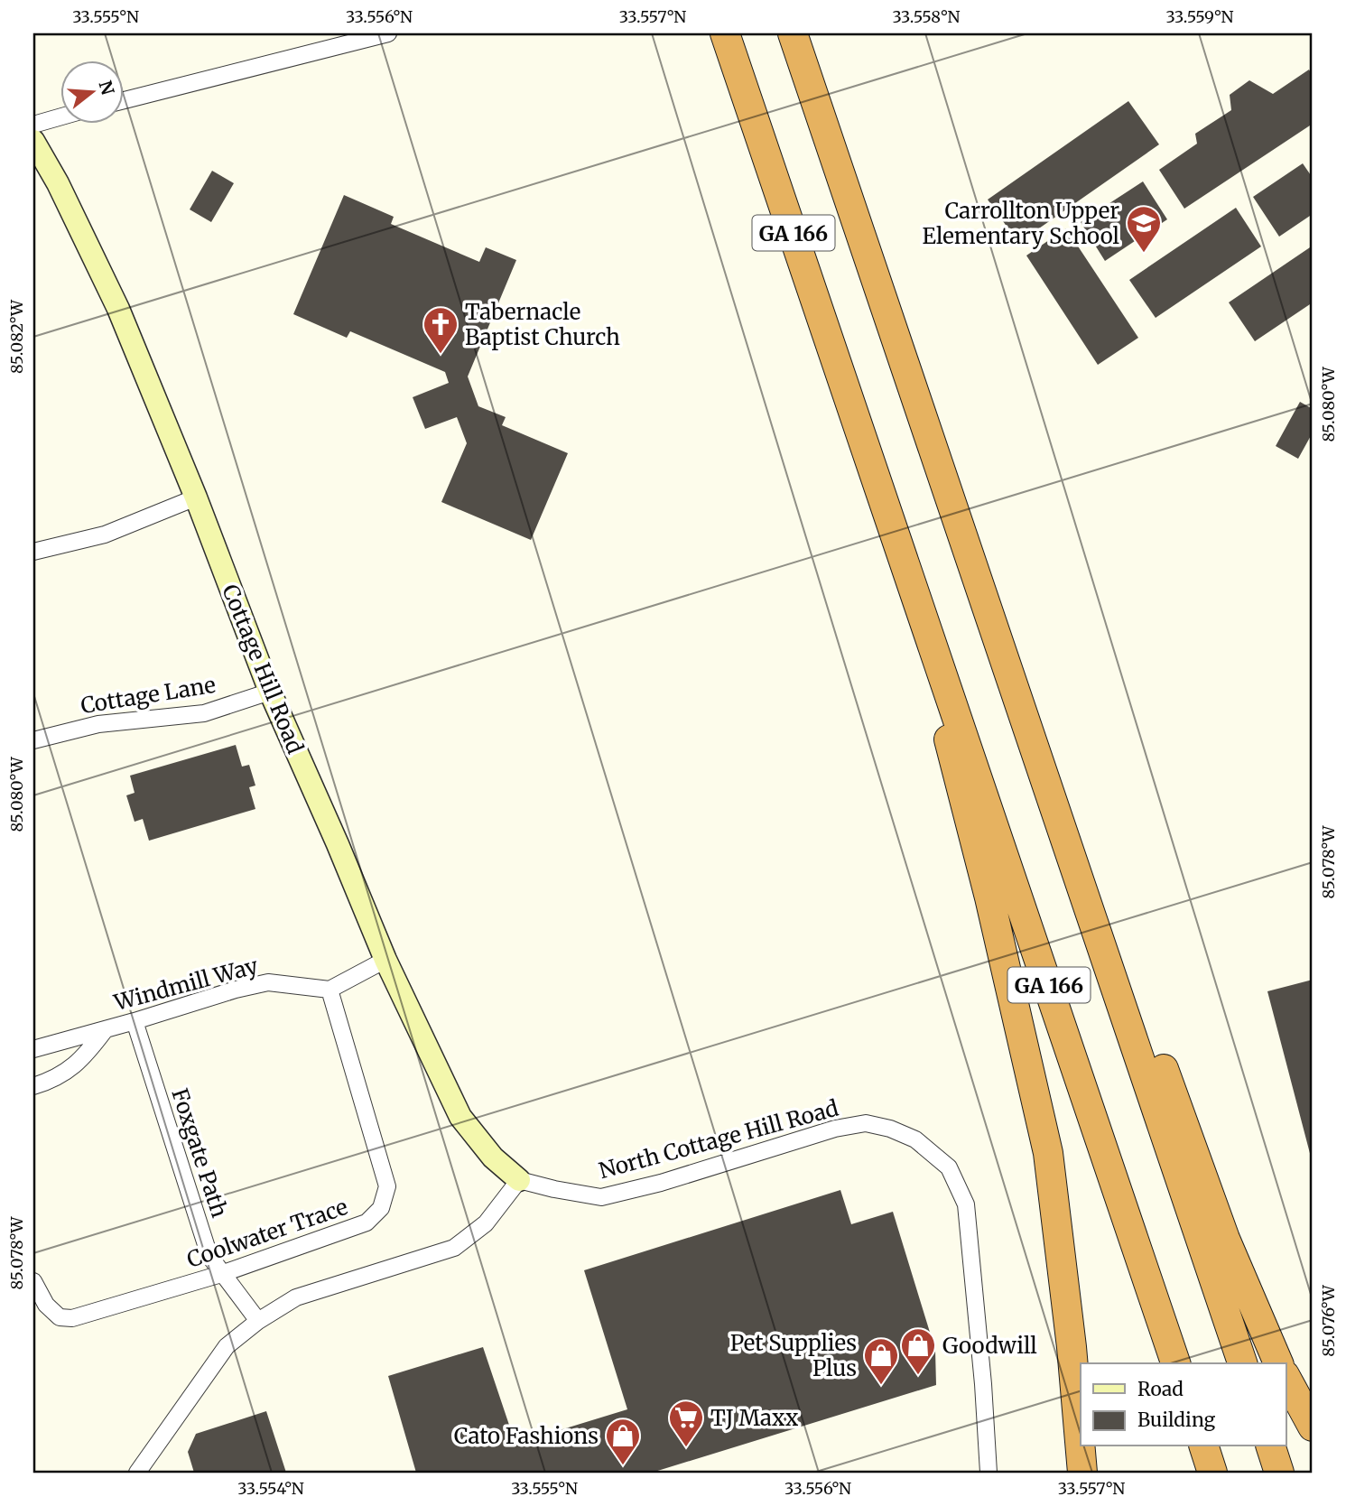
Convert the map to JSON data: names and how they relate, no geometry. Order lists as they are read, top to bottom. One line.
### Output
{"streets":{"highway":["GA 166"],"street":["Cottage Hill Road","Cottage Lane","Windmill Way","North Cottage Hill Road","Foxgate Path","Coolwater Trace"]},"crossings":[["Cottage Hill Road","Cottage Lane"],["Cottage Hill Road","North Cottage Hill Road"],["Windmill Way","Foxgate Path"],["Windmill Way","Coolwater Trace"],["Foxgate Path","Coolwater Trace"]],"places":{"school or university":["Carrollton Upper Elementary School"],"church":["Tabernacle Baptist Church"],"shop":["Goodwill","Pet Supplies Plus","Cato Fashions"],"supermarket":["TJ Maxx"]},"legend":["Road","Building"],"north":"right","coordinates":["33.555°N","33.556°N","33.557°N","33.558°N","33.559°N","85.082°W","85.080°W","85.078°W","85.076°W","33.554°N"]}
